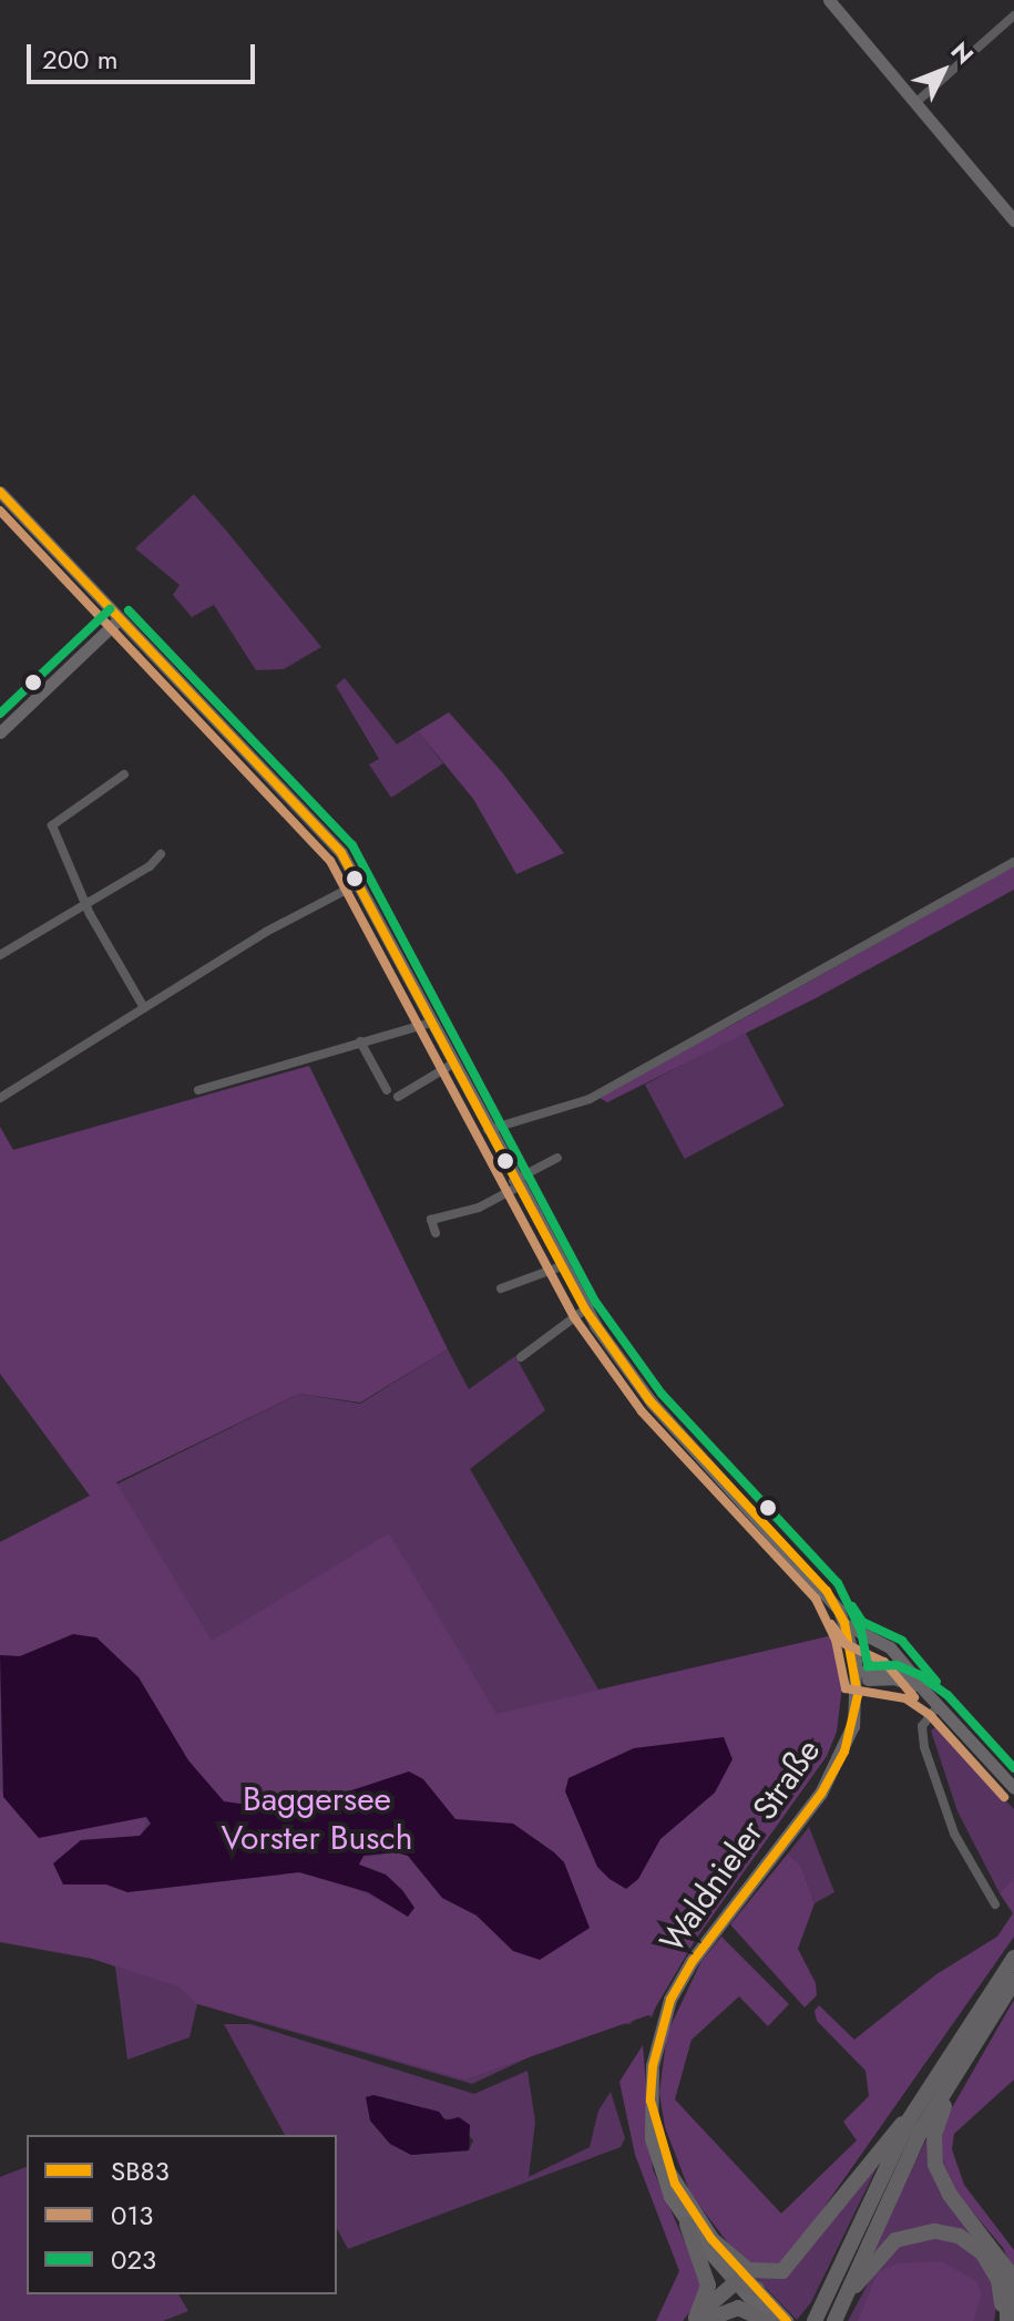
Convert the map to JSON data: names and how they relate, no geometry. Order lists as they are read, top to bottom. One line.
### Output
{"streets":{"main road":["Waldnieler Straße"]},"parks":["Baggersee Vorster Busch"],"lines":["transit line SB83","transit line 013","transit line 023"],"legend":["SB83","013","023"],"scale_bar":"200 m","north":"top right"}
